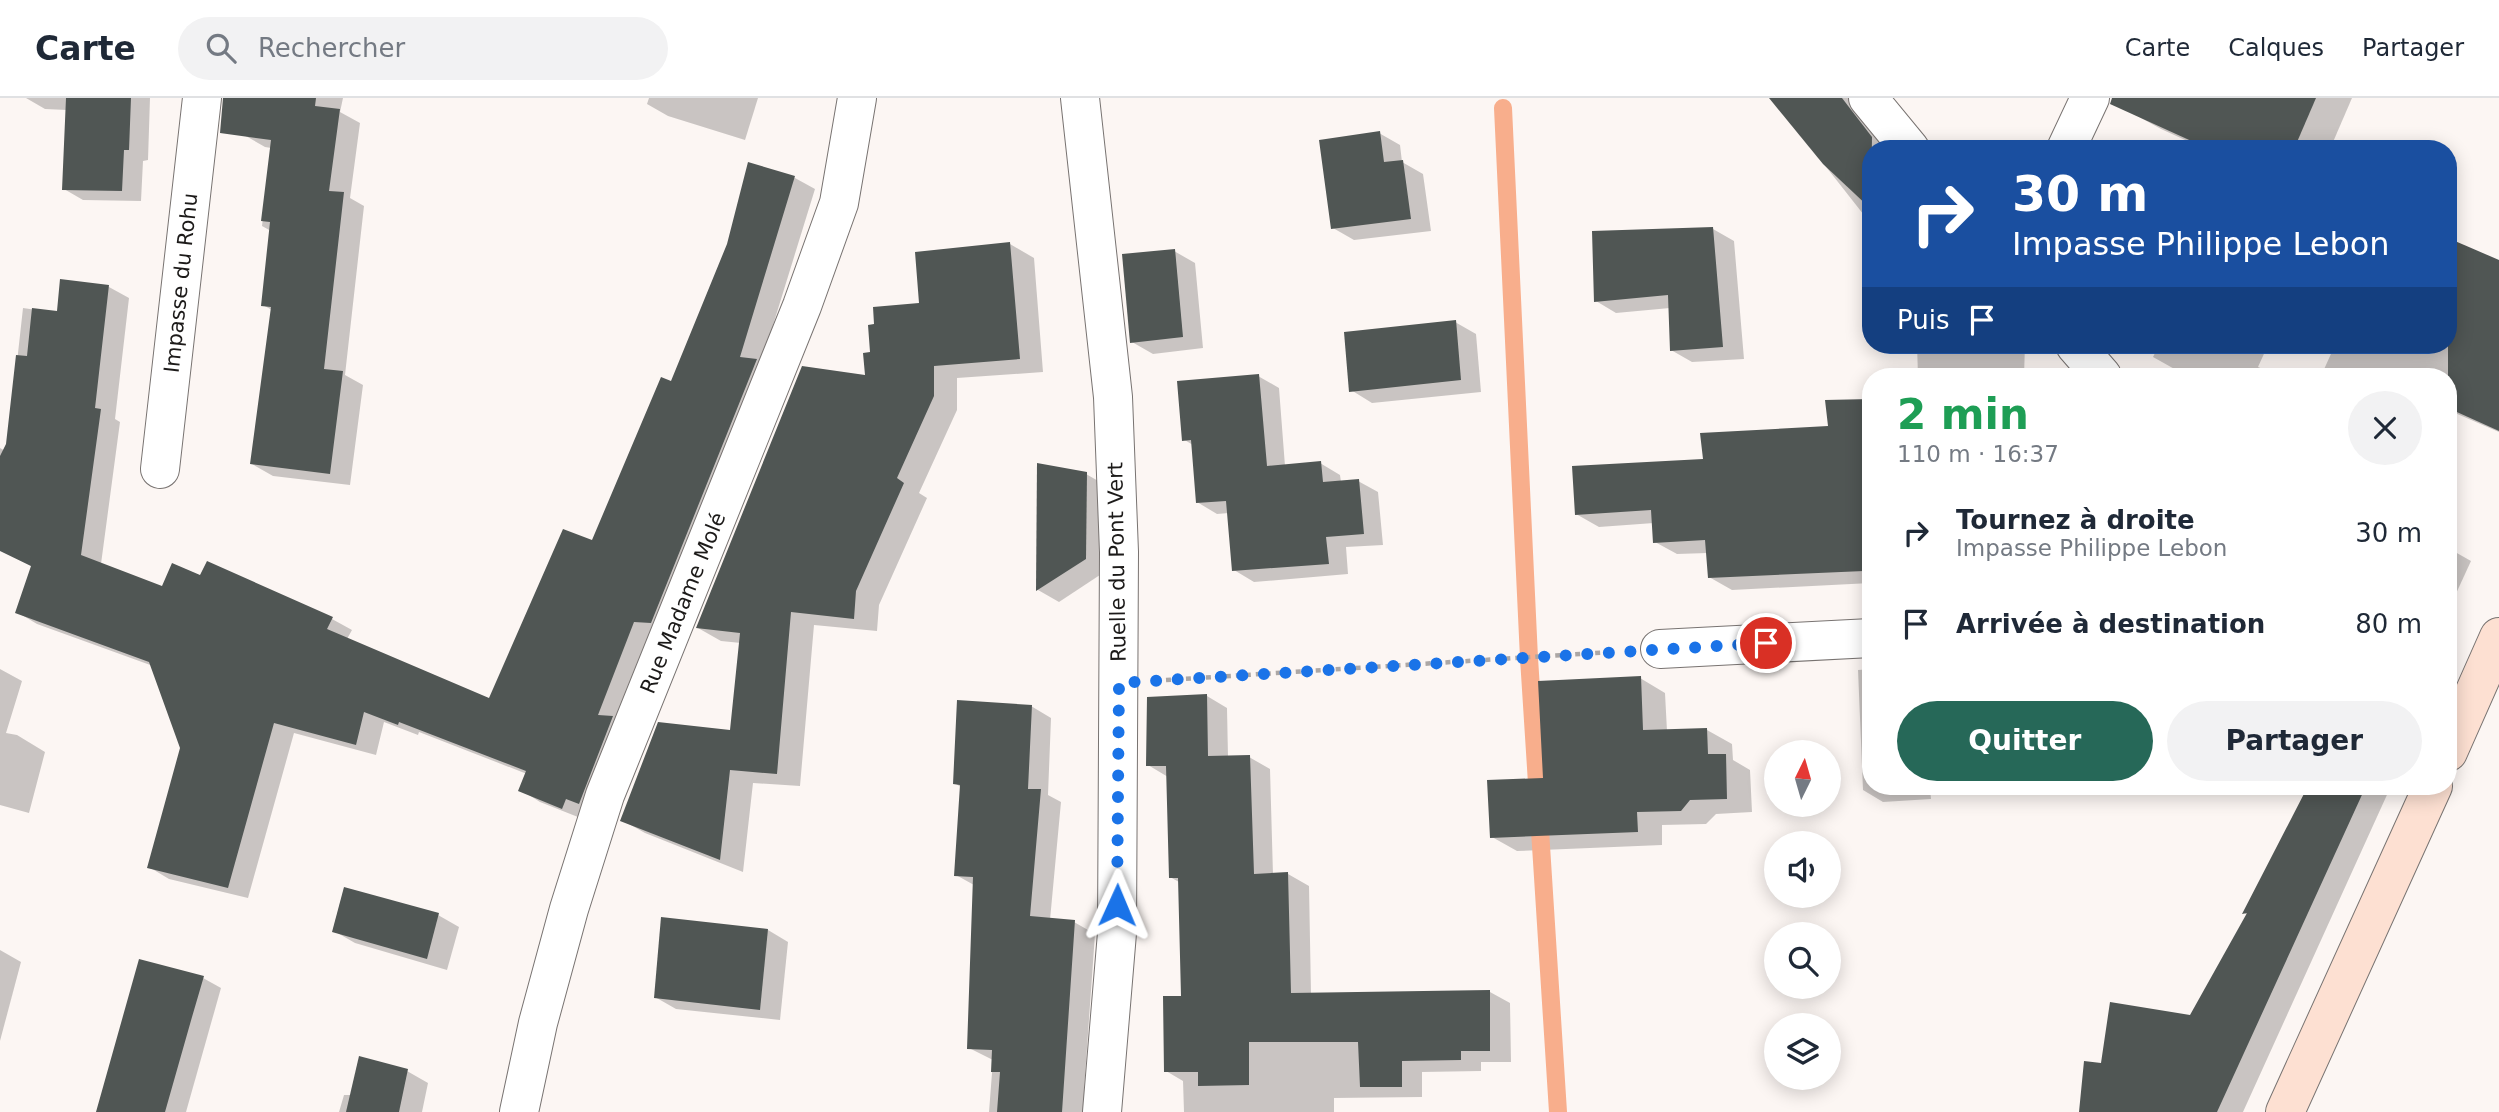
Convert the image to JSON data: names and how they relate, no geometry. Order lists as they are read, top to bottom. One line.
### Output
{"streets":{"street":["Impasse du Rohu","Ruelle du Pont Vert","Rue Madame Molé"]},"north":"top","page":{"header":"Carte","search":"Rechercher","nav":["Carte","Calques","Partager"],"turn":["30 m","Impasse Philippe Lebon"],"then":"Puis","heading":["2 min","110 m · 16:37"],"list":[{"name":"Tournez à droite","note":"Impasse Philippe Lebon","value":"30 m"},{"name":"Arrivée à destination","value":"80 m"}],"buttons":["Quitter","Partager"]}}
